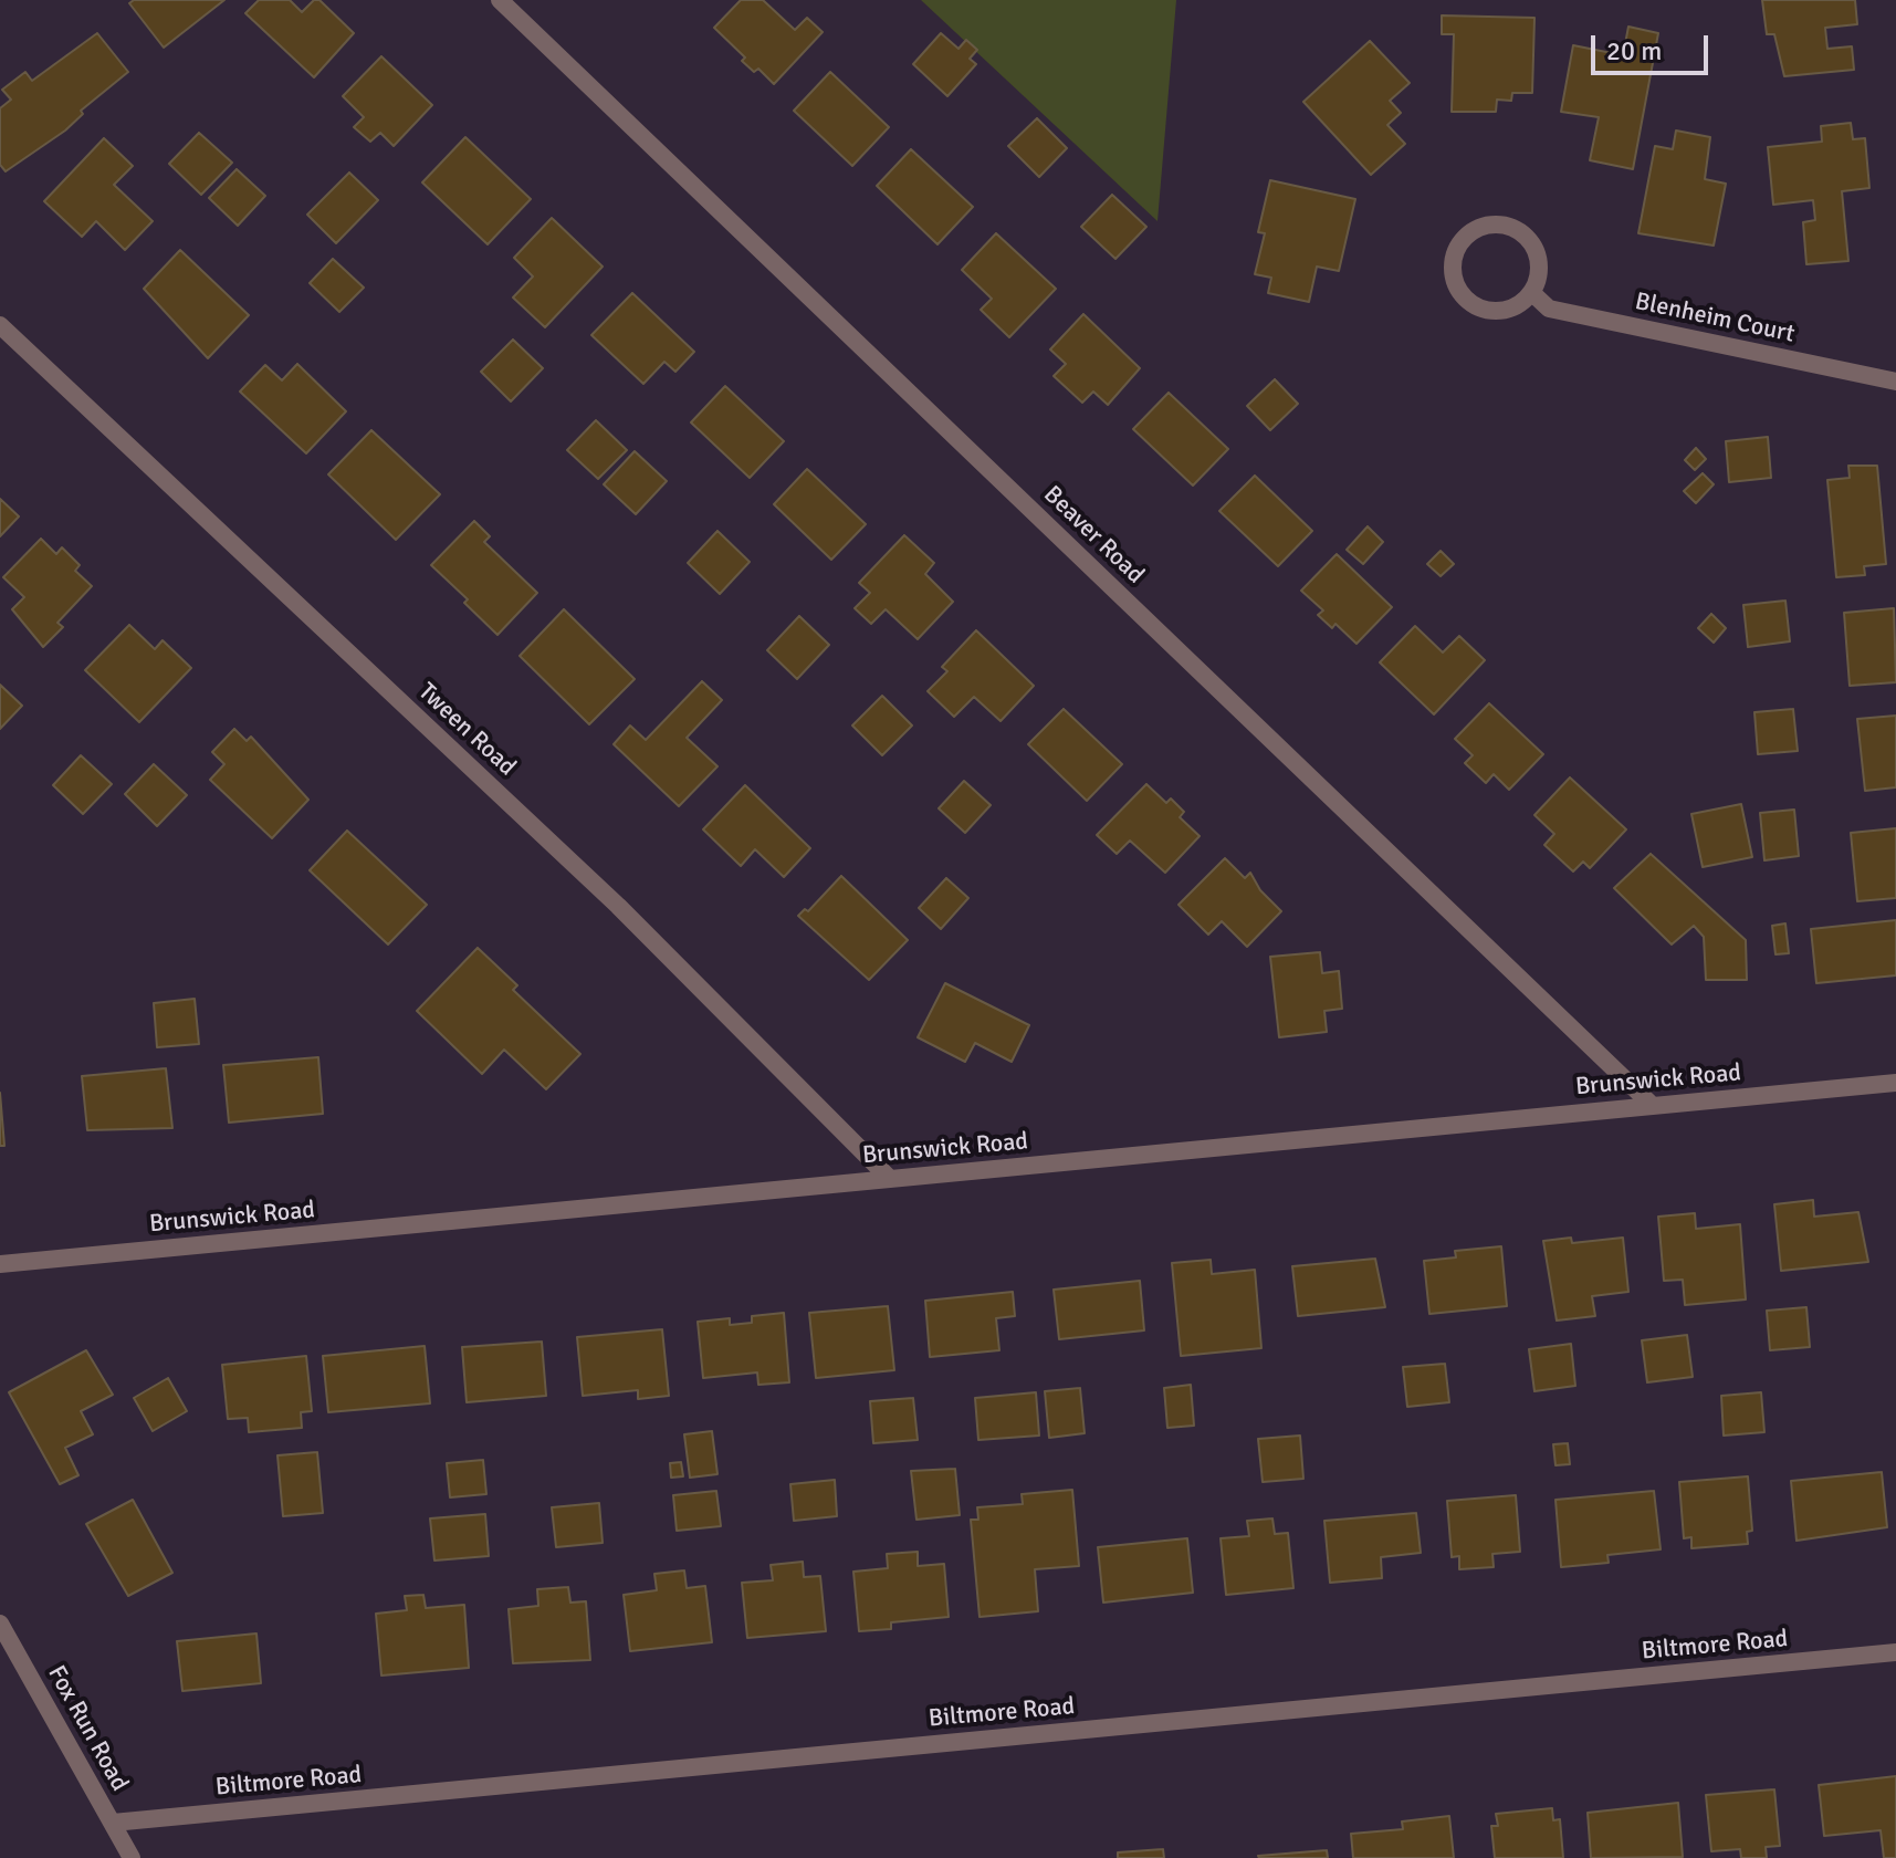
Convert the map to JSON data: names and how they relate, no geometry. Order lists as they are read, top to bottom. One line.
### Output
{"streets":{"street":["Blenheim Court","Beaver Road","Tween Road","Brunswick Road","Biltmore Road","Fox Run Road"]},"crossings":[["Beaver Road","Brunswick Road"],["Tween Road","Brunswick Road"],["Biltmore Road","Fox Run Road"]],"scale_bar":"20 m"}
